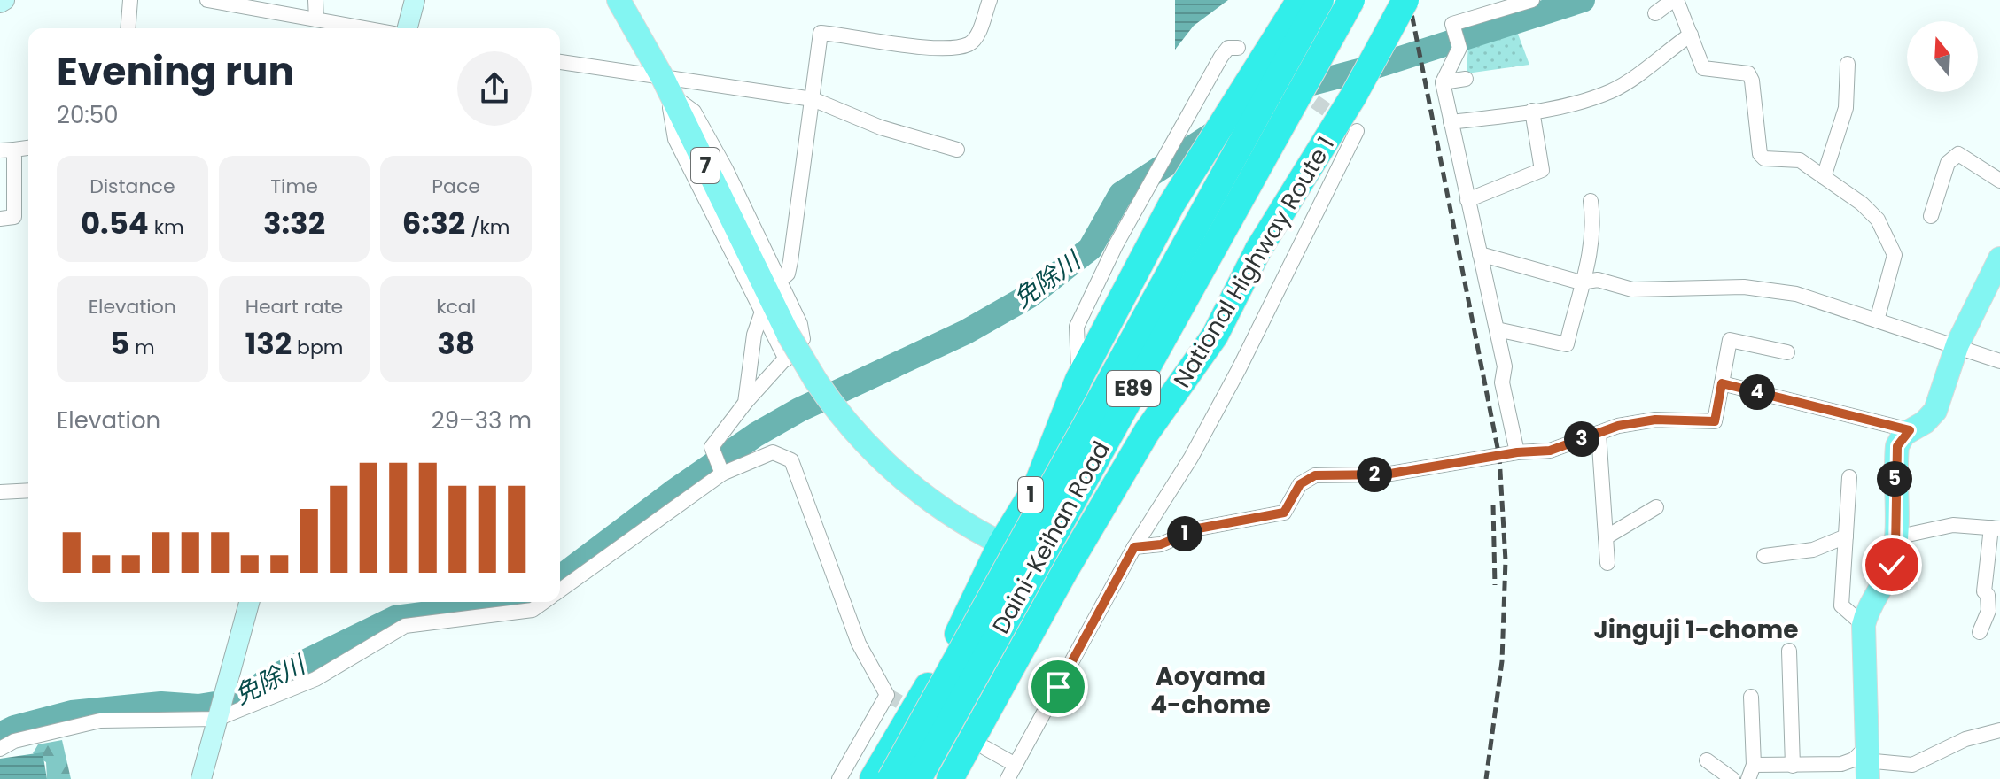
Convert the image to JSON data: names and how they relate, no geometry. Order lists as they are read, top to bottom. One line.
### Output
{"streets":{"highway":["National Highway Route 1","E89","1","Daini-Keihan Road"],"main road":["7"]},"crossings":[["7","National Highway Route 1"],["7","1"]],"districts":["Jinguji 1-chome","Aoyama 4-chome"],"water":["免除川"],"north":"top","page":{"heading":["Evening run","20:50"],"stats":[["Distance","0.54 km"],["Time","3:32"],["Pace","6:32 /km"],["Elevation","5 m"],["Heart rate","132 bpm"],["kcal","38"]],"pins":["4","3","2","5","1"],"chart":["Elevation","29–33 m"]}}
